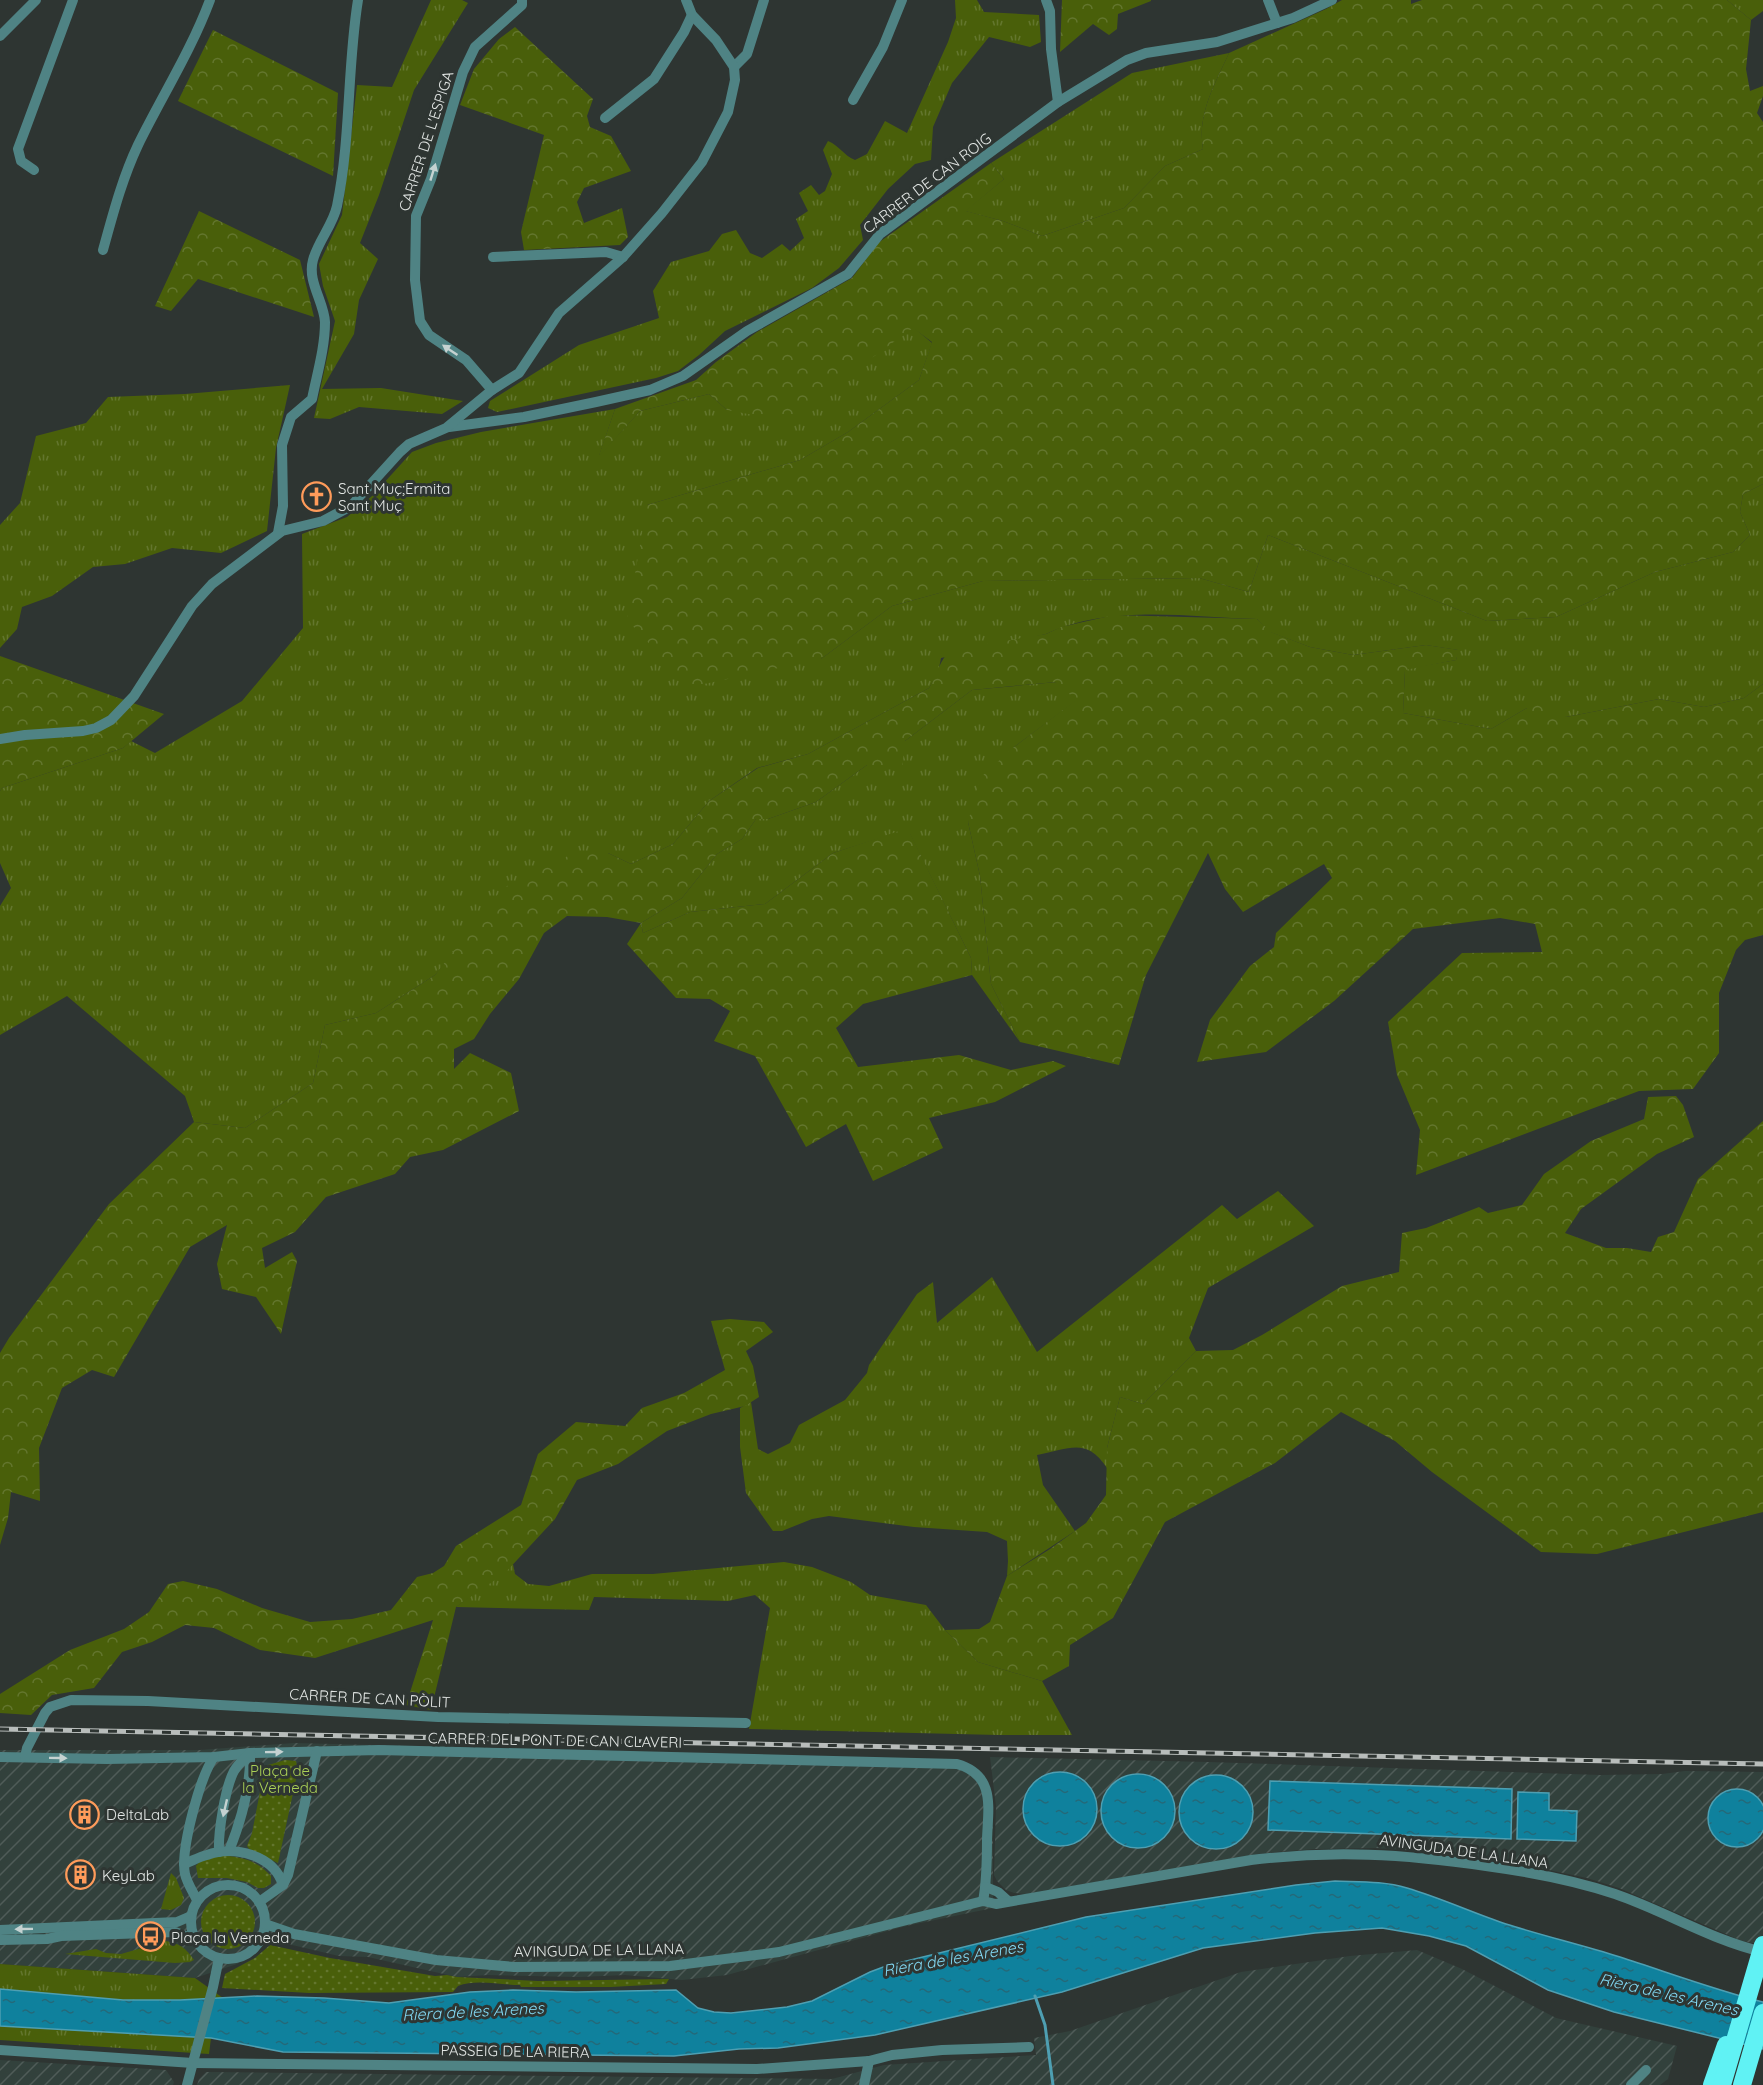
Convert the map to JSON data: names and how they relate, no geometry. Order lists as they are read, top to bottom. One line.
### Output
{"streets":{"street":["CARRER DE L'ESPIGA","CARRER DE CAN ROIG","CARRER DE CAN PÒLIT","CARRER DEL PONT DE CAN CLAVERI","AVINGUDA DE LA LLANA","PASSEIG DE LA RIERA"]},"crossings":[["CARRER DE CAN PÒLIT","CARRER DEL PONT DE CAN CLAVERI"],["CARRER DEL PONT DE CAN CLAVERI","AVINGUDA DE LA LLANA"]],"one_way":["CARRER DE L'ESPIGA"],"water":["Riera de les Arenes"],"parks":["Plaça de la Verneda"],"places":{"church":["Sant Muç;Ermita Sant Muç"],"building":["DeltaLab","KeyLab"],"bus stop":["Plaça la Verneda"]}}
